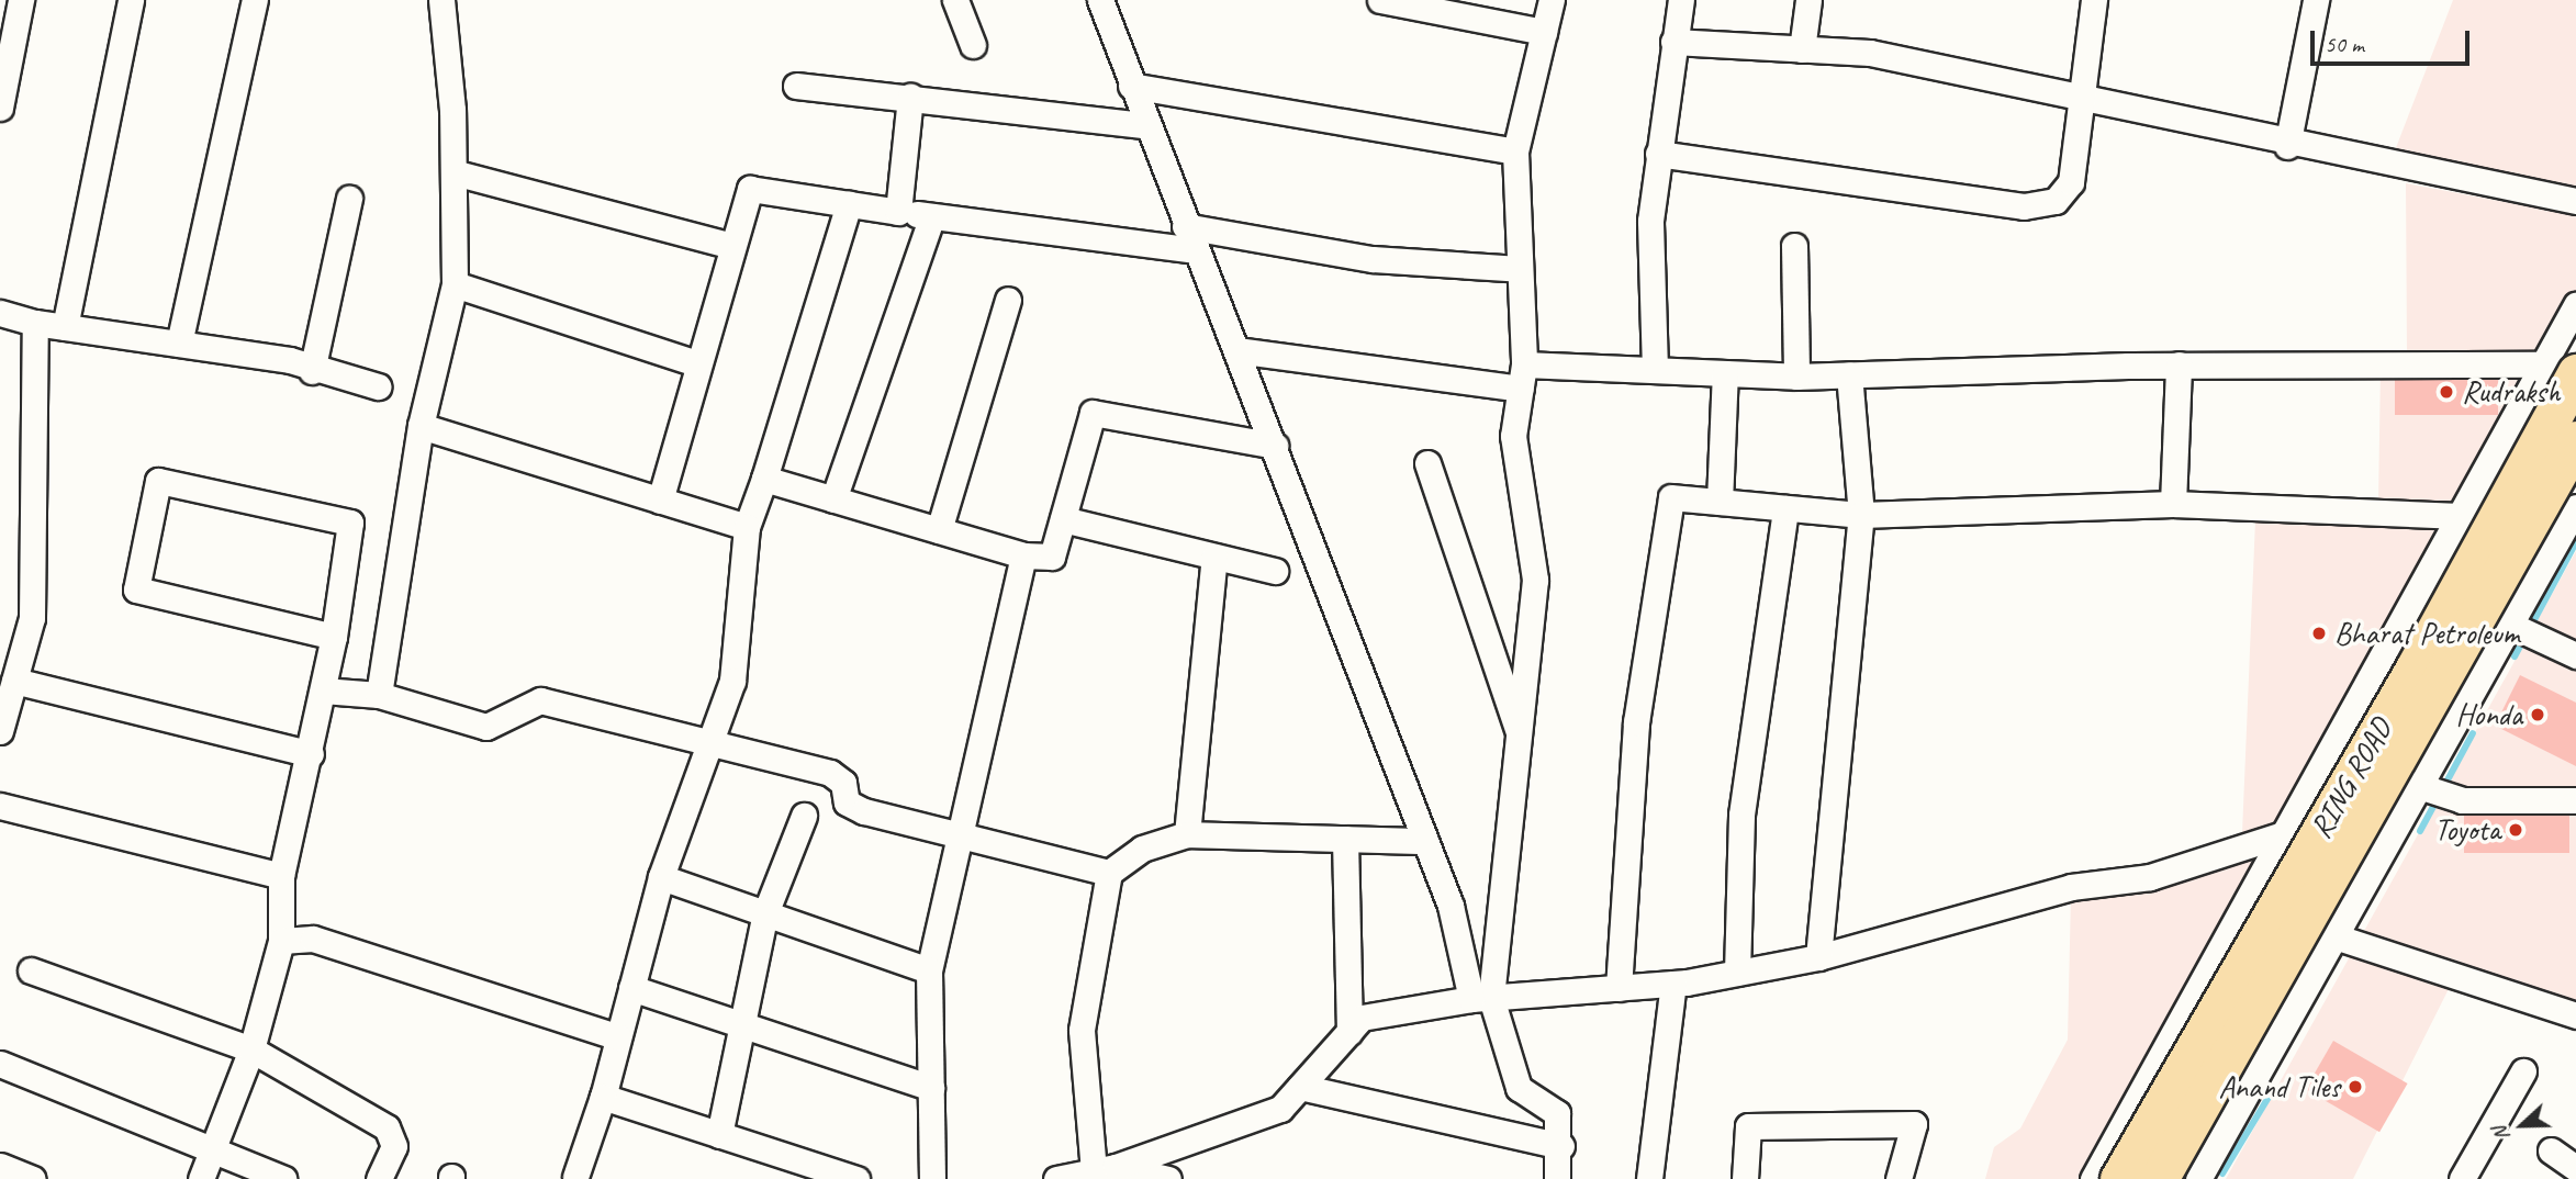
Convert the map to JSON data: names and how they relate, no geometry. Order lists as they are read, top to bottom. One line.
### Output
{"streets":{"highway":["RING ROAD"]},"places":["Rudraksh","Bharat Petroleum","Honda","Toyota","Anand Tiles"],"scale_bar":"50 m","north":"left"}
